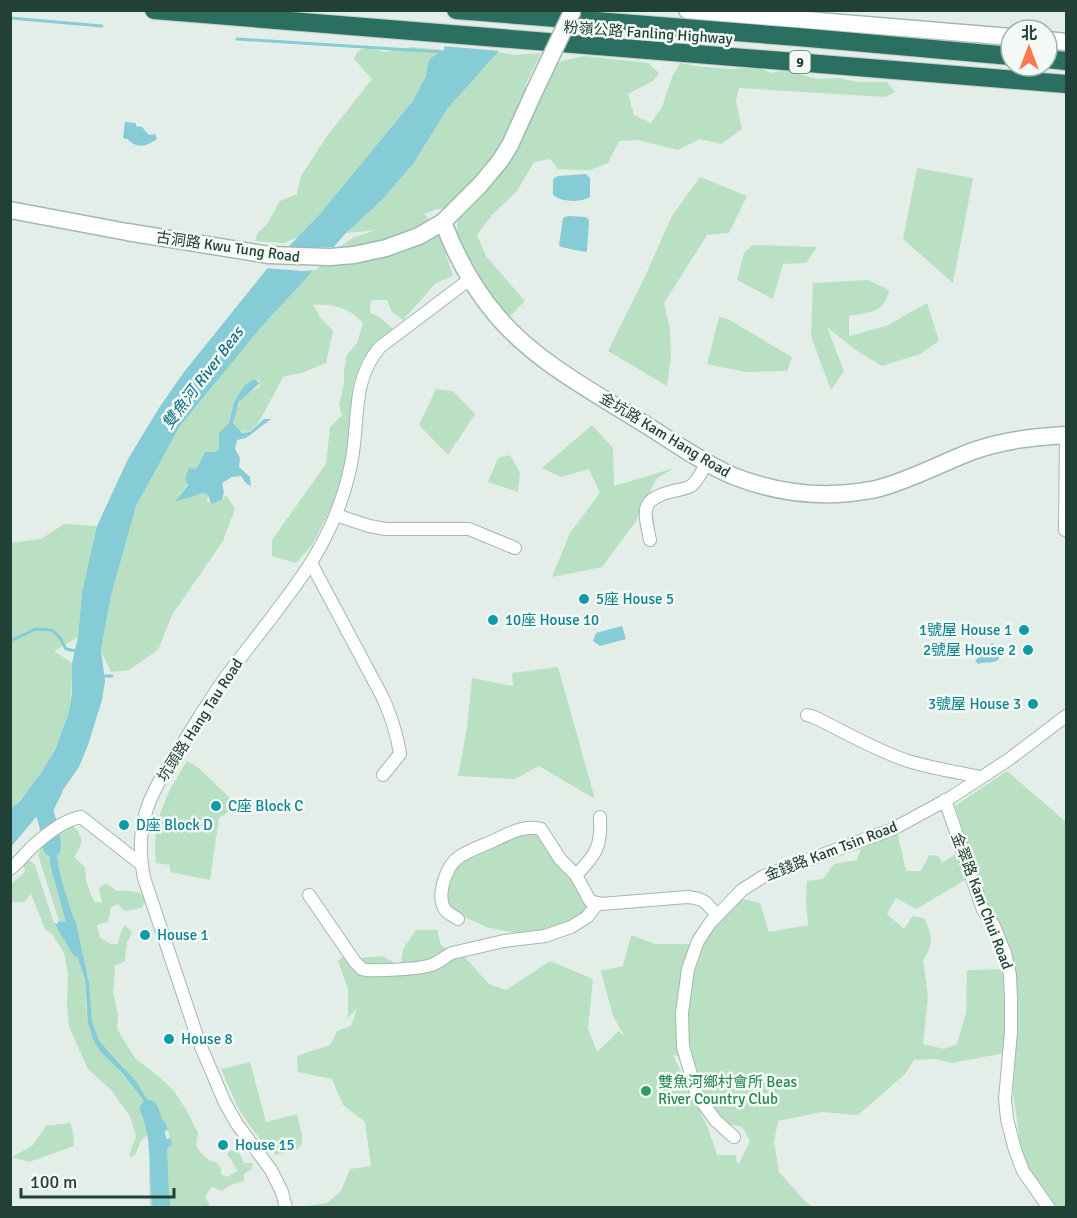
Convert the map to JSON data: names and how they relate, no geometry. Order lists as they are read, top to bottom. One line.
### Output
{"streets":{"highway":["粉嶺公路 Fanling Highway","9"],"street":["古洞路 Kwu Tung Road","金坑路 Kam Hang Road","坑頭路 Hang Tau Road","金錢路 Kam Tsin Road","金翠路 Kam Chui Road"]},"crossings":[["古洞路 Kwu Tung Road","金坑路 Kam Hang Road"],["金坑路 Kam Hang Road","坑頭路 Hang Tau Road"],["金錢路 Kam Tsin Road","金翠路 Kam Chui Road"]],"water":["雙魚河 River Beas"],"places":["5座 House 5","10座 House 10","1號屋 House 1","2號屋 House 2","3號屋 House 3","C座 Block C","D座 Block D","House 1","House 8","雙魚河鄉村會所 Beas River Country Club","House 15"],"scale_bar":"100 m","north":"top"}
